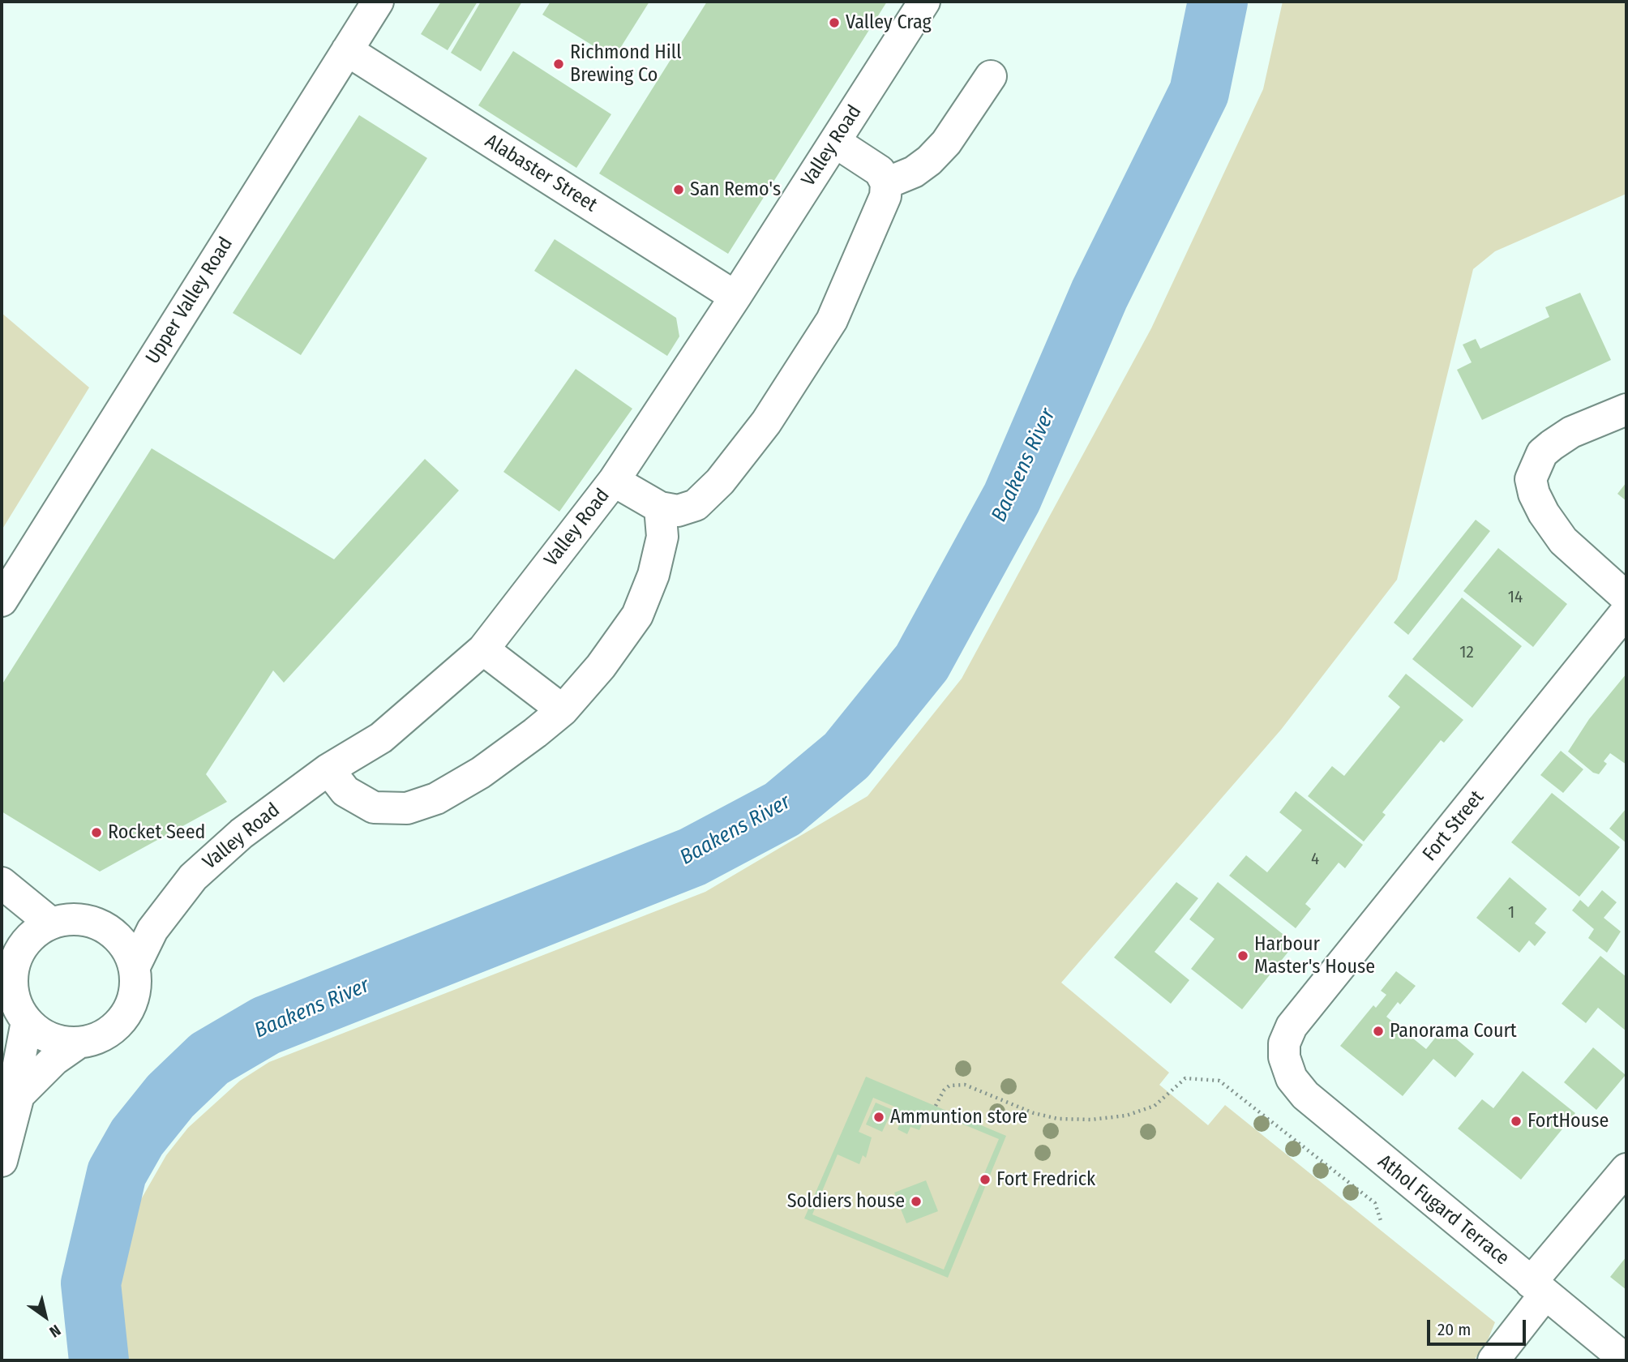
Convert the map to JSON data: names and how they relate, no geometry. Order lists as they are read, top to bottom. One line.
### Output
{"streets":{"street":["Valley Road","Alabaster Street","Upper Valley Road","Fort Street","Athol Fugard Terrace"]},"crossings":[["Valley Road","Alabaster Street"],["Alabaster Street","Upper Valley Road"],["Fort Street","Athol Fugard Terrace"]],"water":["Baakens River"],"places":["Valley Crag","Richmond Hill Brewing Co","San Remo's","Rocket Seed","Harbour Master's House","Panorama Court","Ammuntion store","FortHouse","Fort Fredrick","Soldiers house"],"house_numbers":["14","12","4","1"],"scale_bar":"20 m","north":"bottom right"}
